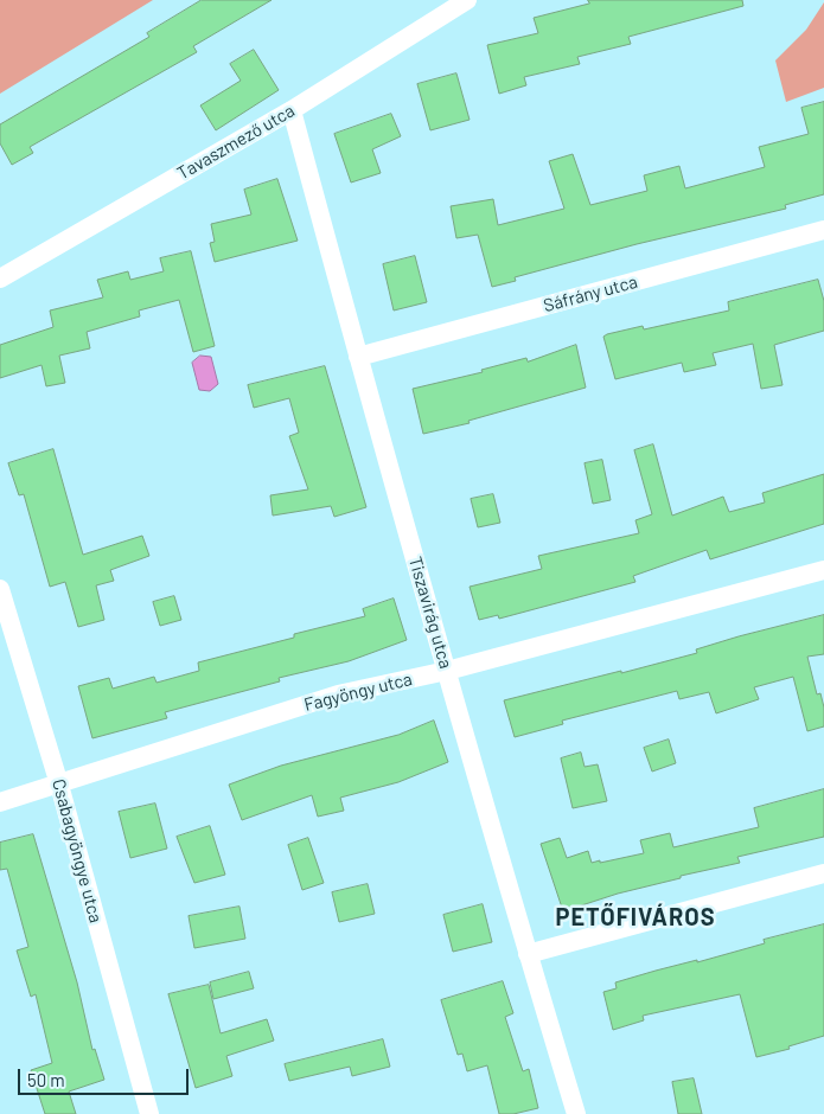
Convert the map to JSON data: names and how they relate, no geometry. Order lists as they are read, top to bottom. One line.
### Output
{"streets":{"street":["Tavaszmező utca","Sáfrány utca","Tiszavirág utca","Fagyöngy utca","Csabagyöngye utca"]},"crossings":[["Tavaszmező utca","Tiszavirág utca"],["Sáfrány utca","Tiszavirág utca"],["Tiszavirág utca","Fagyöngy utca"],["Fagyöngy utca","Csabagyöngye utca"]],"districts":["PETŐFIVÁROS"],"scale_bar":"50 m"}
